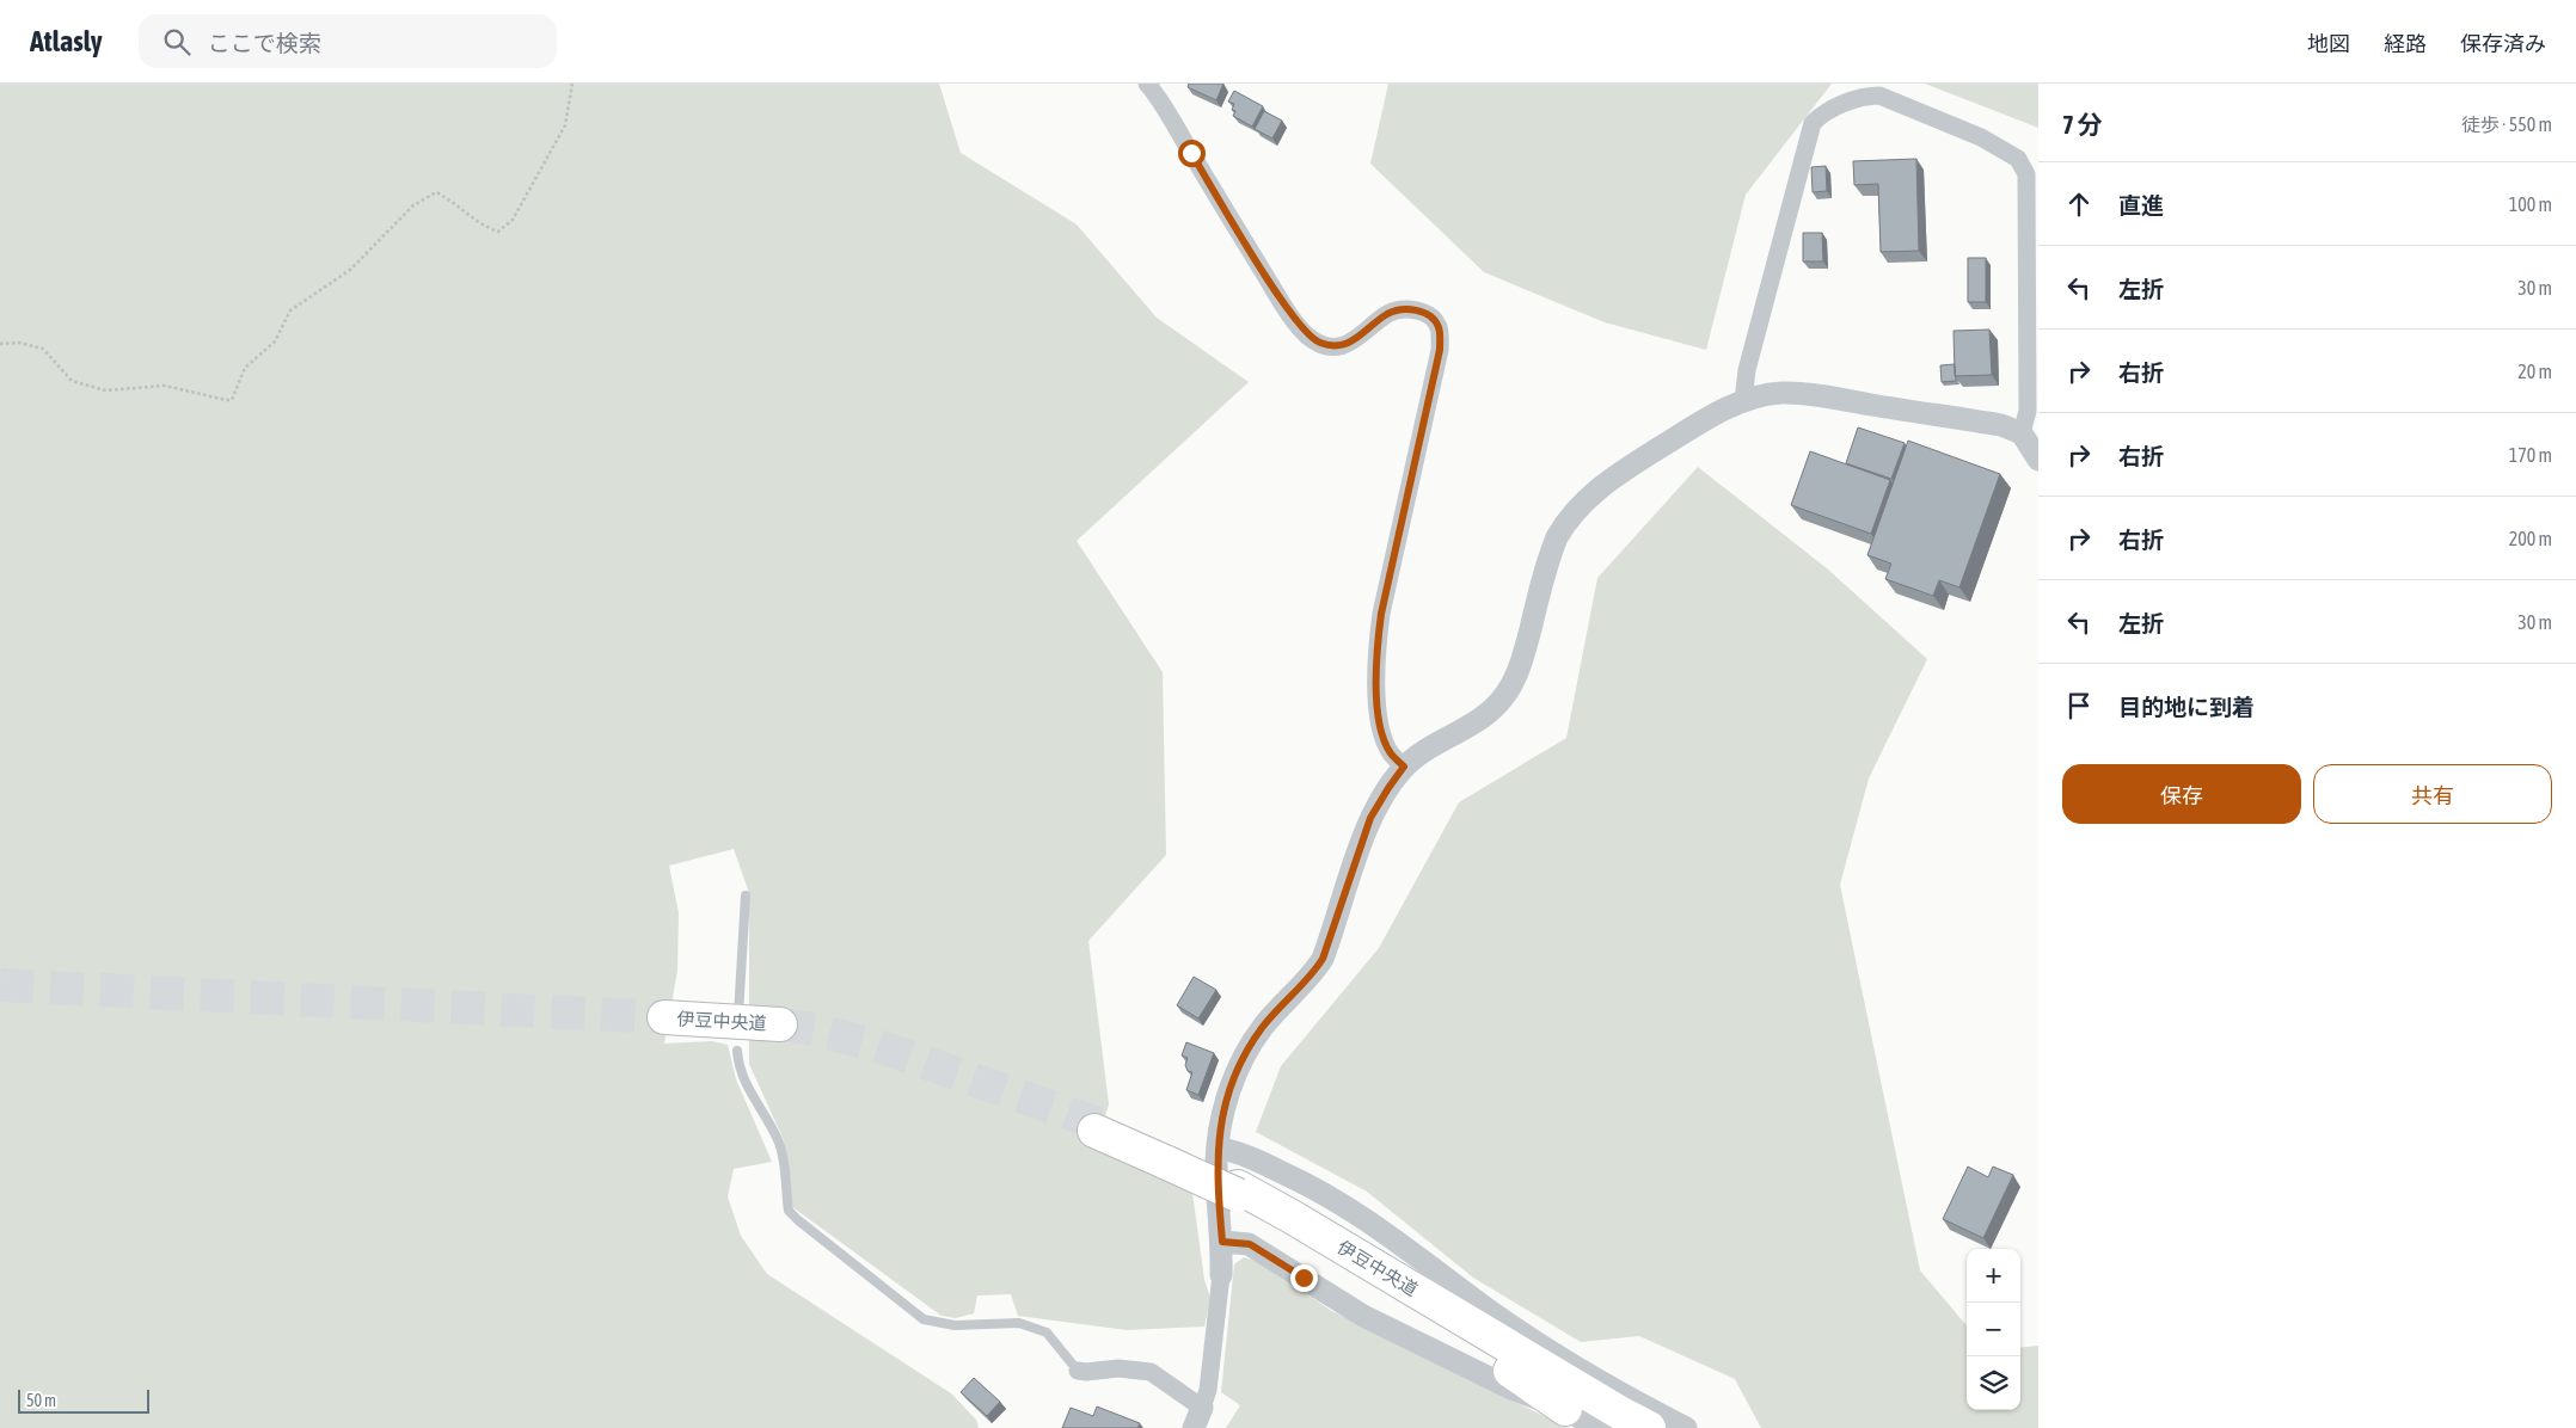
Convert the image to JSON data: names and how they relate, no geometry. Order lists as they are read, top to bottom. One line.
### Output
{"streets":{"highway":["伊豆中央道"]},"scale_bar":"50 m","page":{"header":"Atlasly","search":"ここで検索","nav":["地図","経路","保存済み"],"heading":["7 分","徒歩 · 550 m"],"list":[["直進","100 m"],["左折","30 m"],["右折","20 m"],["右折","170 m"],["右折","200 m"],["左折","30 m"],"目的地に到着"],"buttons":["保存","共有"],"map_buttons":["+","−"],"scale":"50 m"}}
